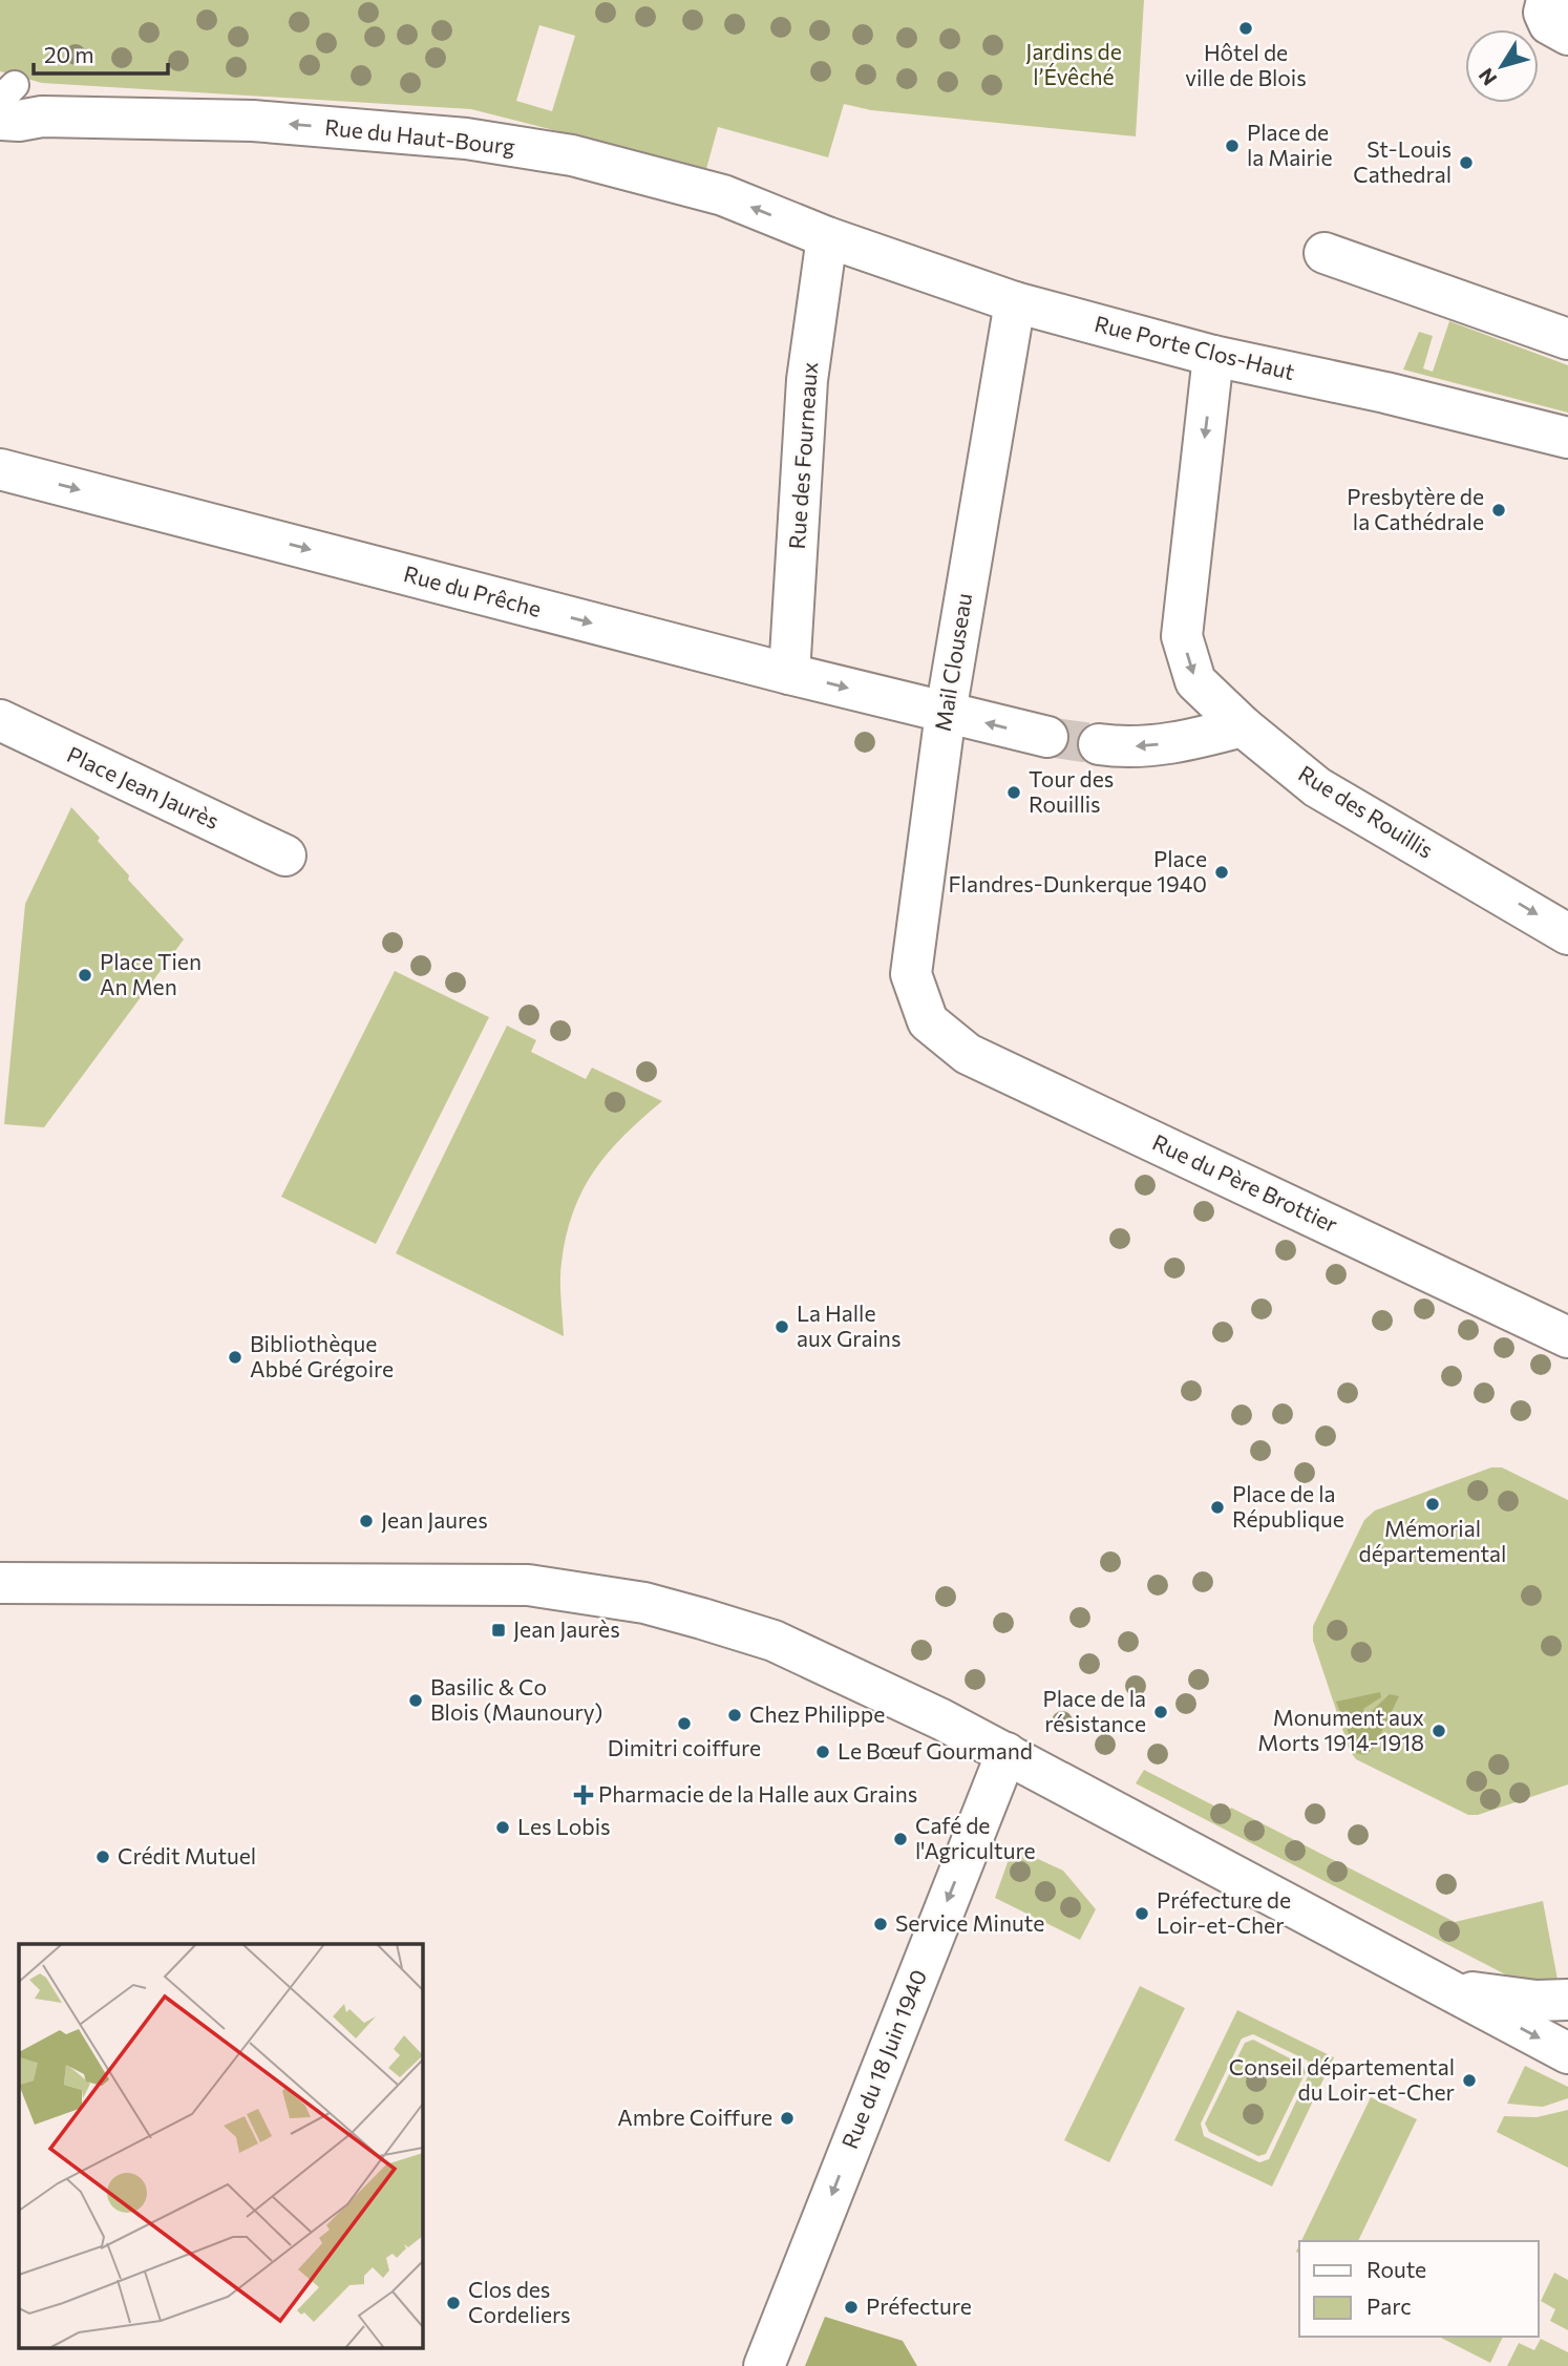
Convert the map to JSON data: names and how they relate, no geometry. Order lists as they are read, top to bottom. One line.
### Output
{"streets":{"street":["Rue du Haut-Bourg","Rue Porte Clos-Haut","Rue des Fourneaux","Rue du Prêche","Mail Clouseau","Place Jean Jaurès","Rue des Rouillis","Rue du Père Brottier","Rue du 18 Juin 1940"]},"crossings":[["Rue du Haut-Bourg","Rue Porte Clos-Haut"],["Rue du Haut-Bourg","Rue des Fourneaux"],["Rue Porte Clos-Haut","Rue des Fourneaux"],["Rue Porte Clos-Haut","Mail Clouseau"],["Rue Porte Clos-Haut","Rue des Rouillis"],["Rue des Fourneaux","Rue du Prêche"],["Rue du Prêche","Mail Clouseau"],["Mail Clouseau","Rue du Père Brottier"]],"one_way":["Rue du Haut-Bourg","Rue du Prêche","Rue des Rouillis","Rue du 18 Juin 1940"],"parks":["Jardins de l’Évêché"],"places":{"other":["Hôtel de ville de Blois","Place de la Mairie","St-Louis Cathedral","Presbytère de la Cathédrale","Tour des Rouillis","Place Flandres-Dunkerque 1940","Place Tien An Men","La Halle aux Grains","Bibliothèque Abbé Grégoire","Mémorial départemental","Place de la République","Jean Jaures","Basilic & Co Blois (Maunoury)","Place de la résistance","Chez Philippe","Dimitri coiffure","Monument aux Morts 1914-1918","Le Bœuf Gourmand","Les Lobis","Café de l'Agriculture","Crédit Mutuel","Préfecture de Loir-et-Cher","Service Minute","Conseil départemental du Loir-et-Cher","Ambre Coiffure","Clos des Cordeliers","Préfecture"],"transit":["Jean Jaurès"],"health":["Pharmacie de la Halle aux Grains"]},"legend":["Route","Parc"],"scale_bar":"20 m","north":"bottom left"}
